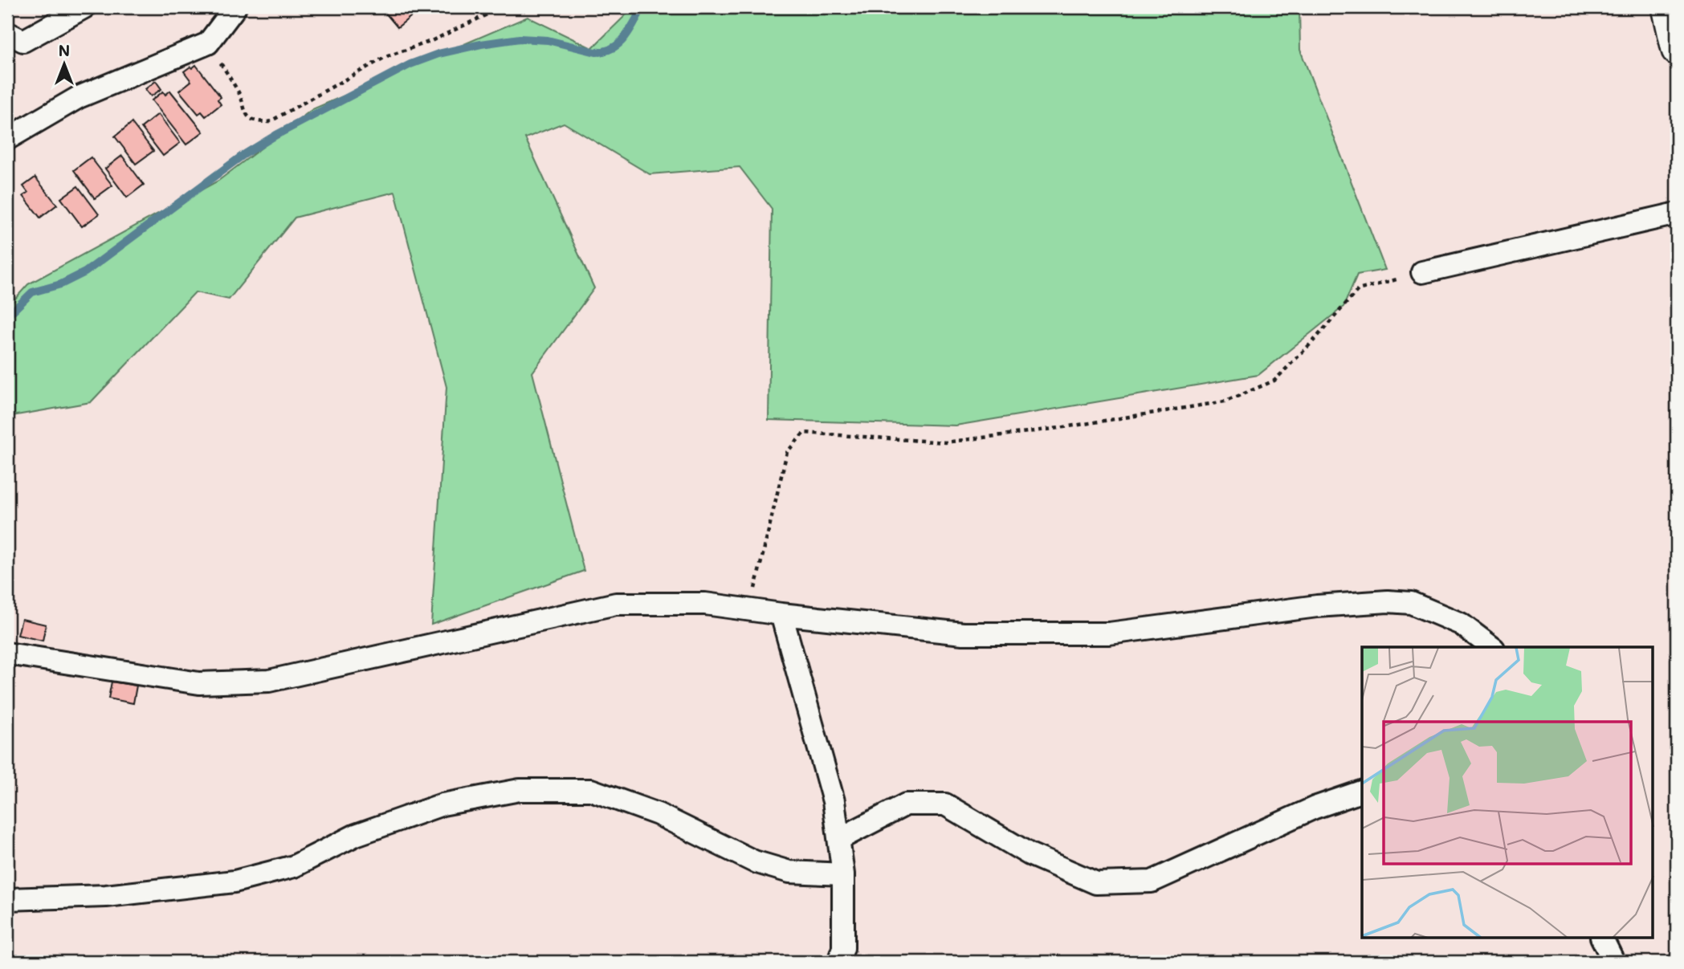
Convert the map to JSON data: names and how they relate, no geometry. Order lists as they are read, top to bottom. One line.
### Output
{"north":"top"}
